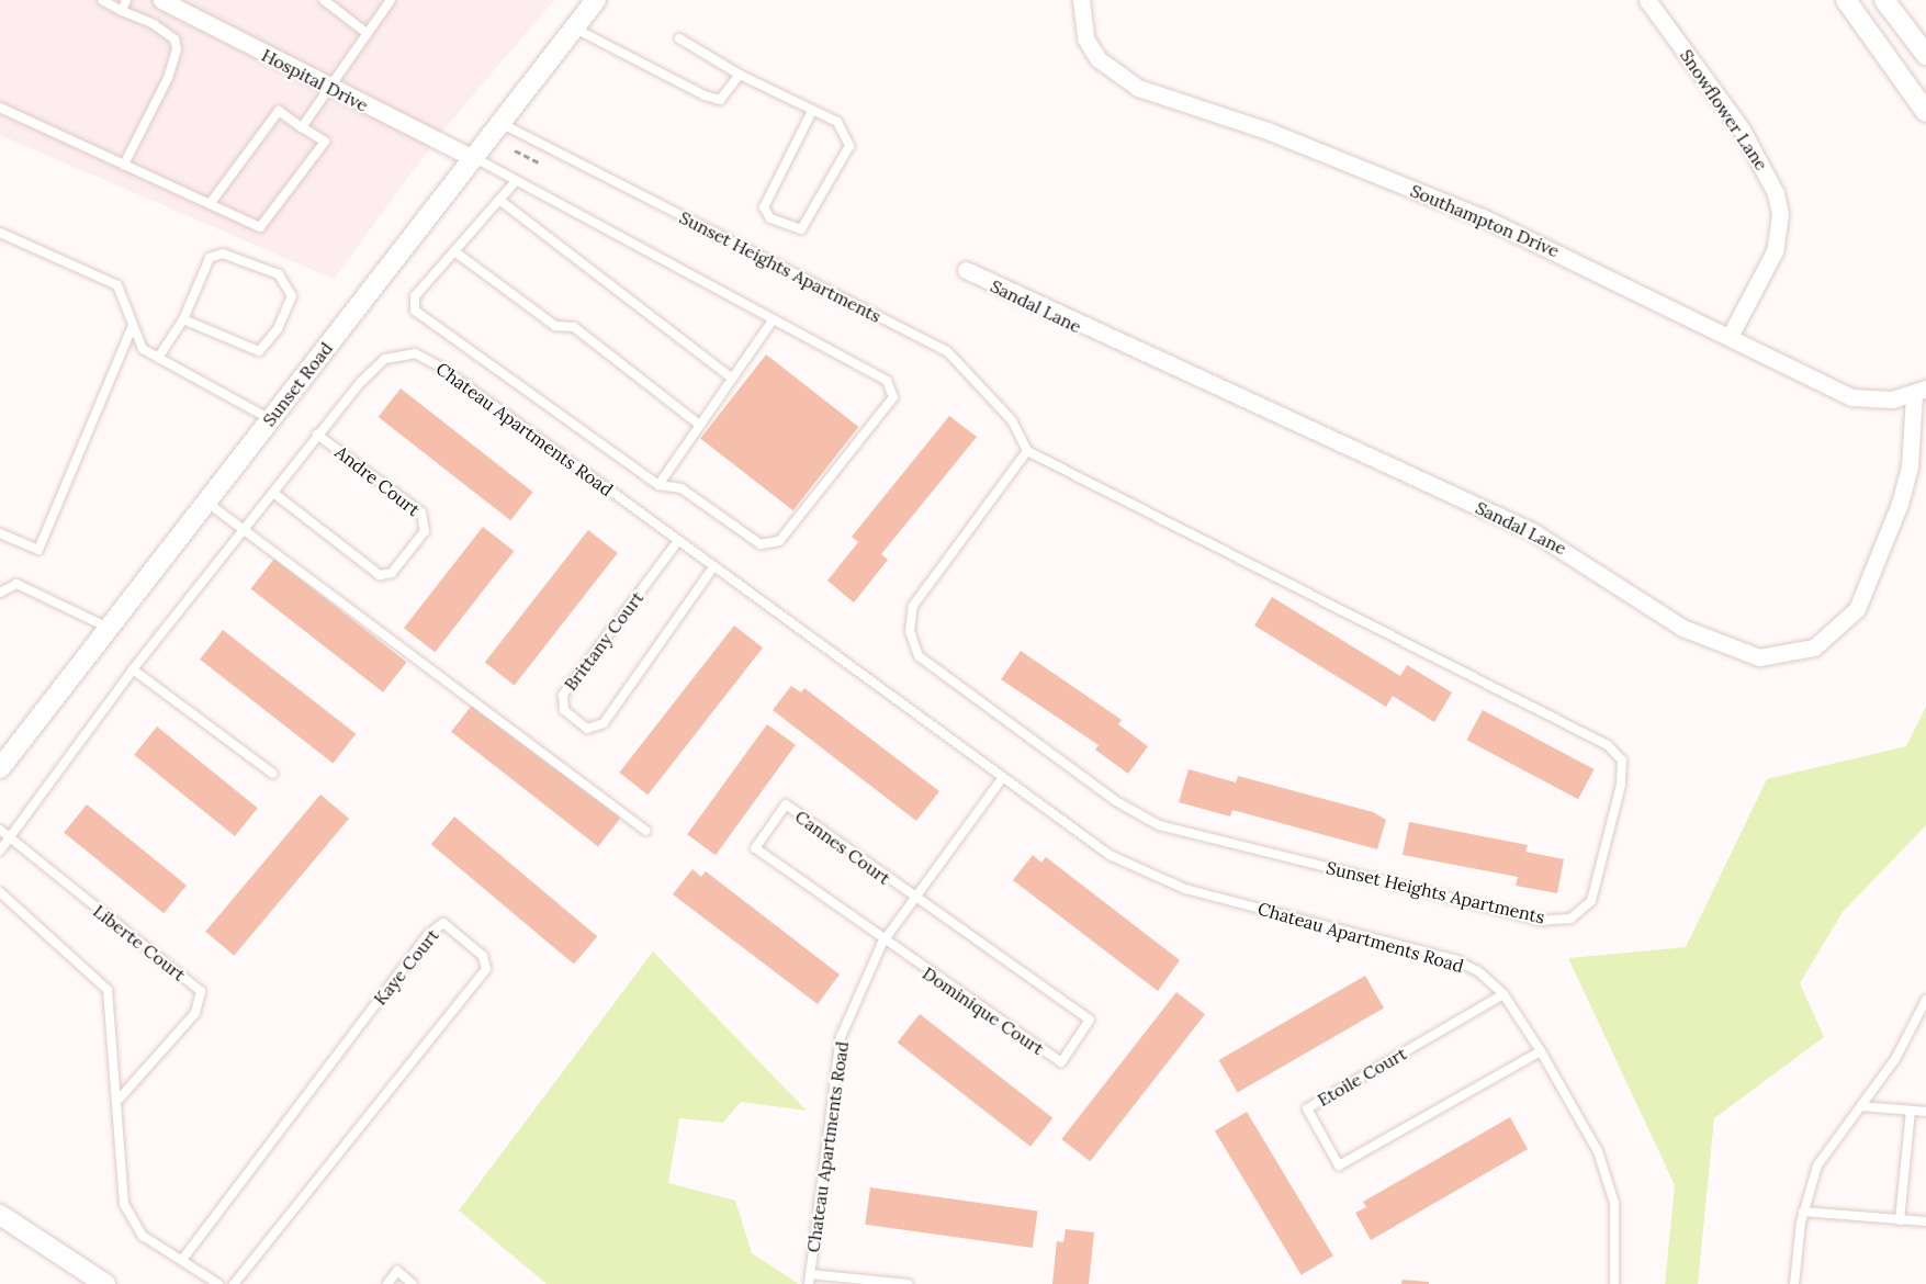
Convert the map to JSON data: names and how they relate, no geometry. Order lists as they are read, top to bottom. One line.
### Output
{"streets":{"street":["Hospital Drive","Snowflower Lane","Southampton Drive","Sandal Lane","Sunset Road"],"lane":["Sunset Heights Apartments","Chateau Apartments Road","Andre Court","Brittany Court","Cannes Court","Liberte Court","Kaye Court","Dominique Court","Etoile Court"]},"crossings":[["Hospital Drive","Sunset Road"],["Snowflower Lane","Southampton Drive"],["Southampton Drive","Sandal Lane"],["Sunset Heights Apartments","Sunset Road"],["Chateau Apartments Road","Andre Court"],["Chateau Apartments Road","Brittany Court"],["Chateau Apartments Road","Cannes Court"],["Chateau Apartments Road","Liberte Court"],["Chateau Apartments Road","Dominique Court"],["Chateau Apartments Road","Etoile Court"],["Cannes Court","Dominique Court"]]}
